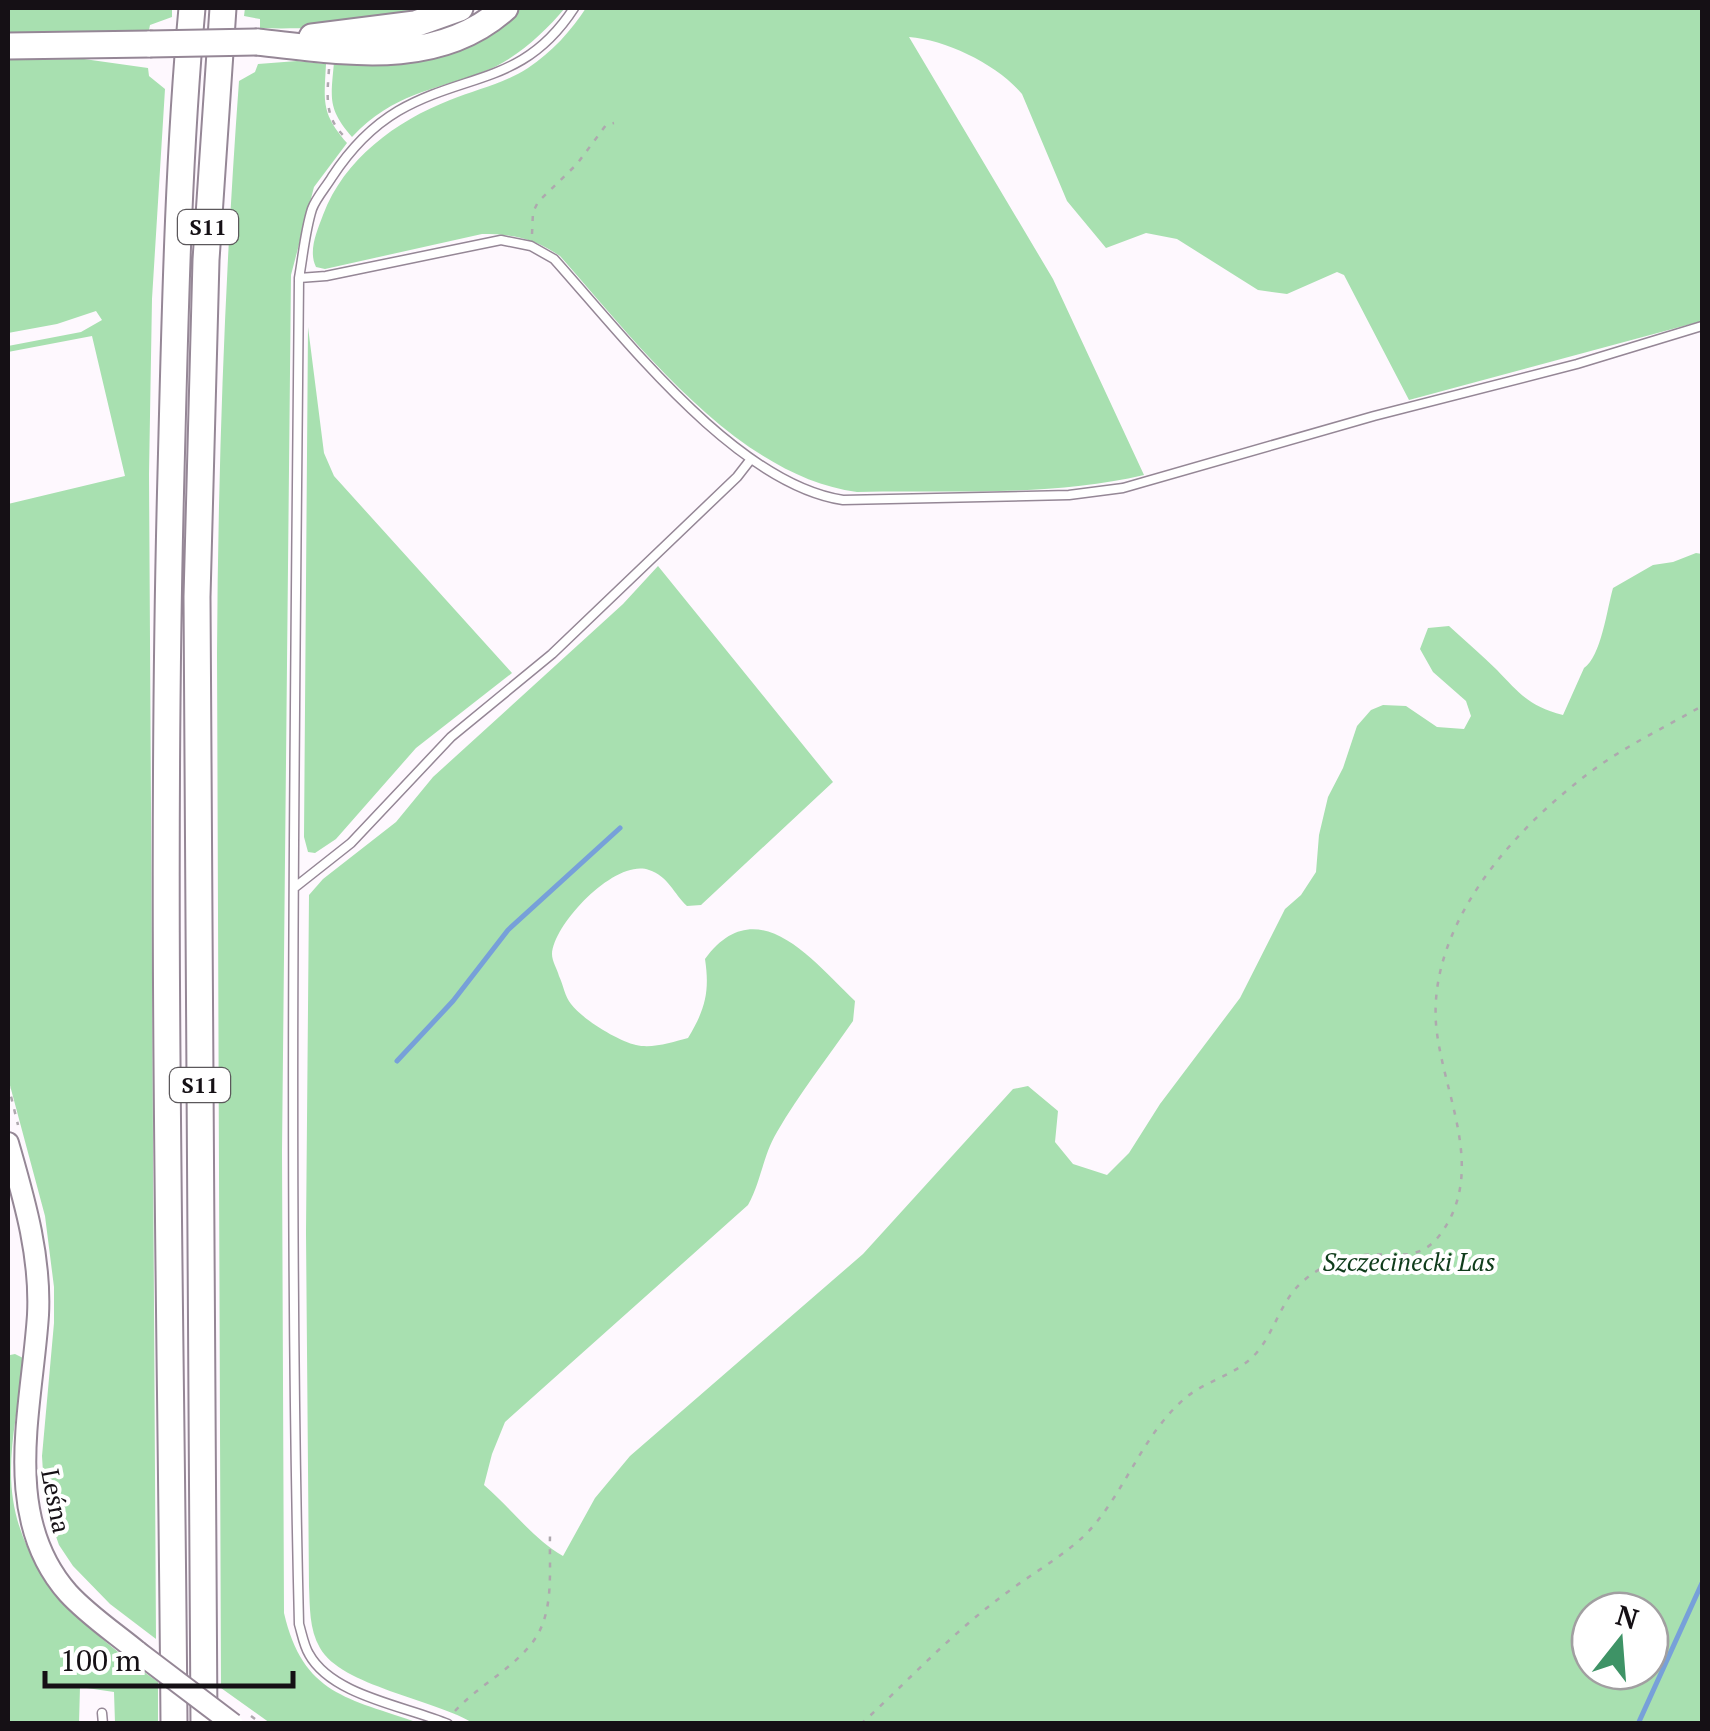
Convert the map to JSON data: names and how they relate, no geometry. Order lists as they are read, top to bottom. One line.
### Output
{"streets":{"highway":["S11"],"street":["Leśna"]},"parks":["Szczecinecki Las"],"scale_bar":"100 m","north":"top"}
